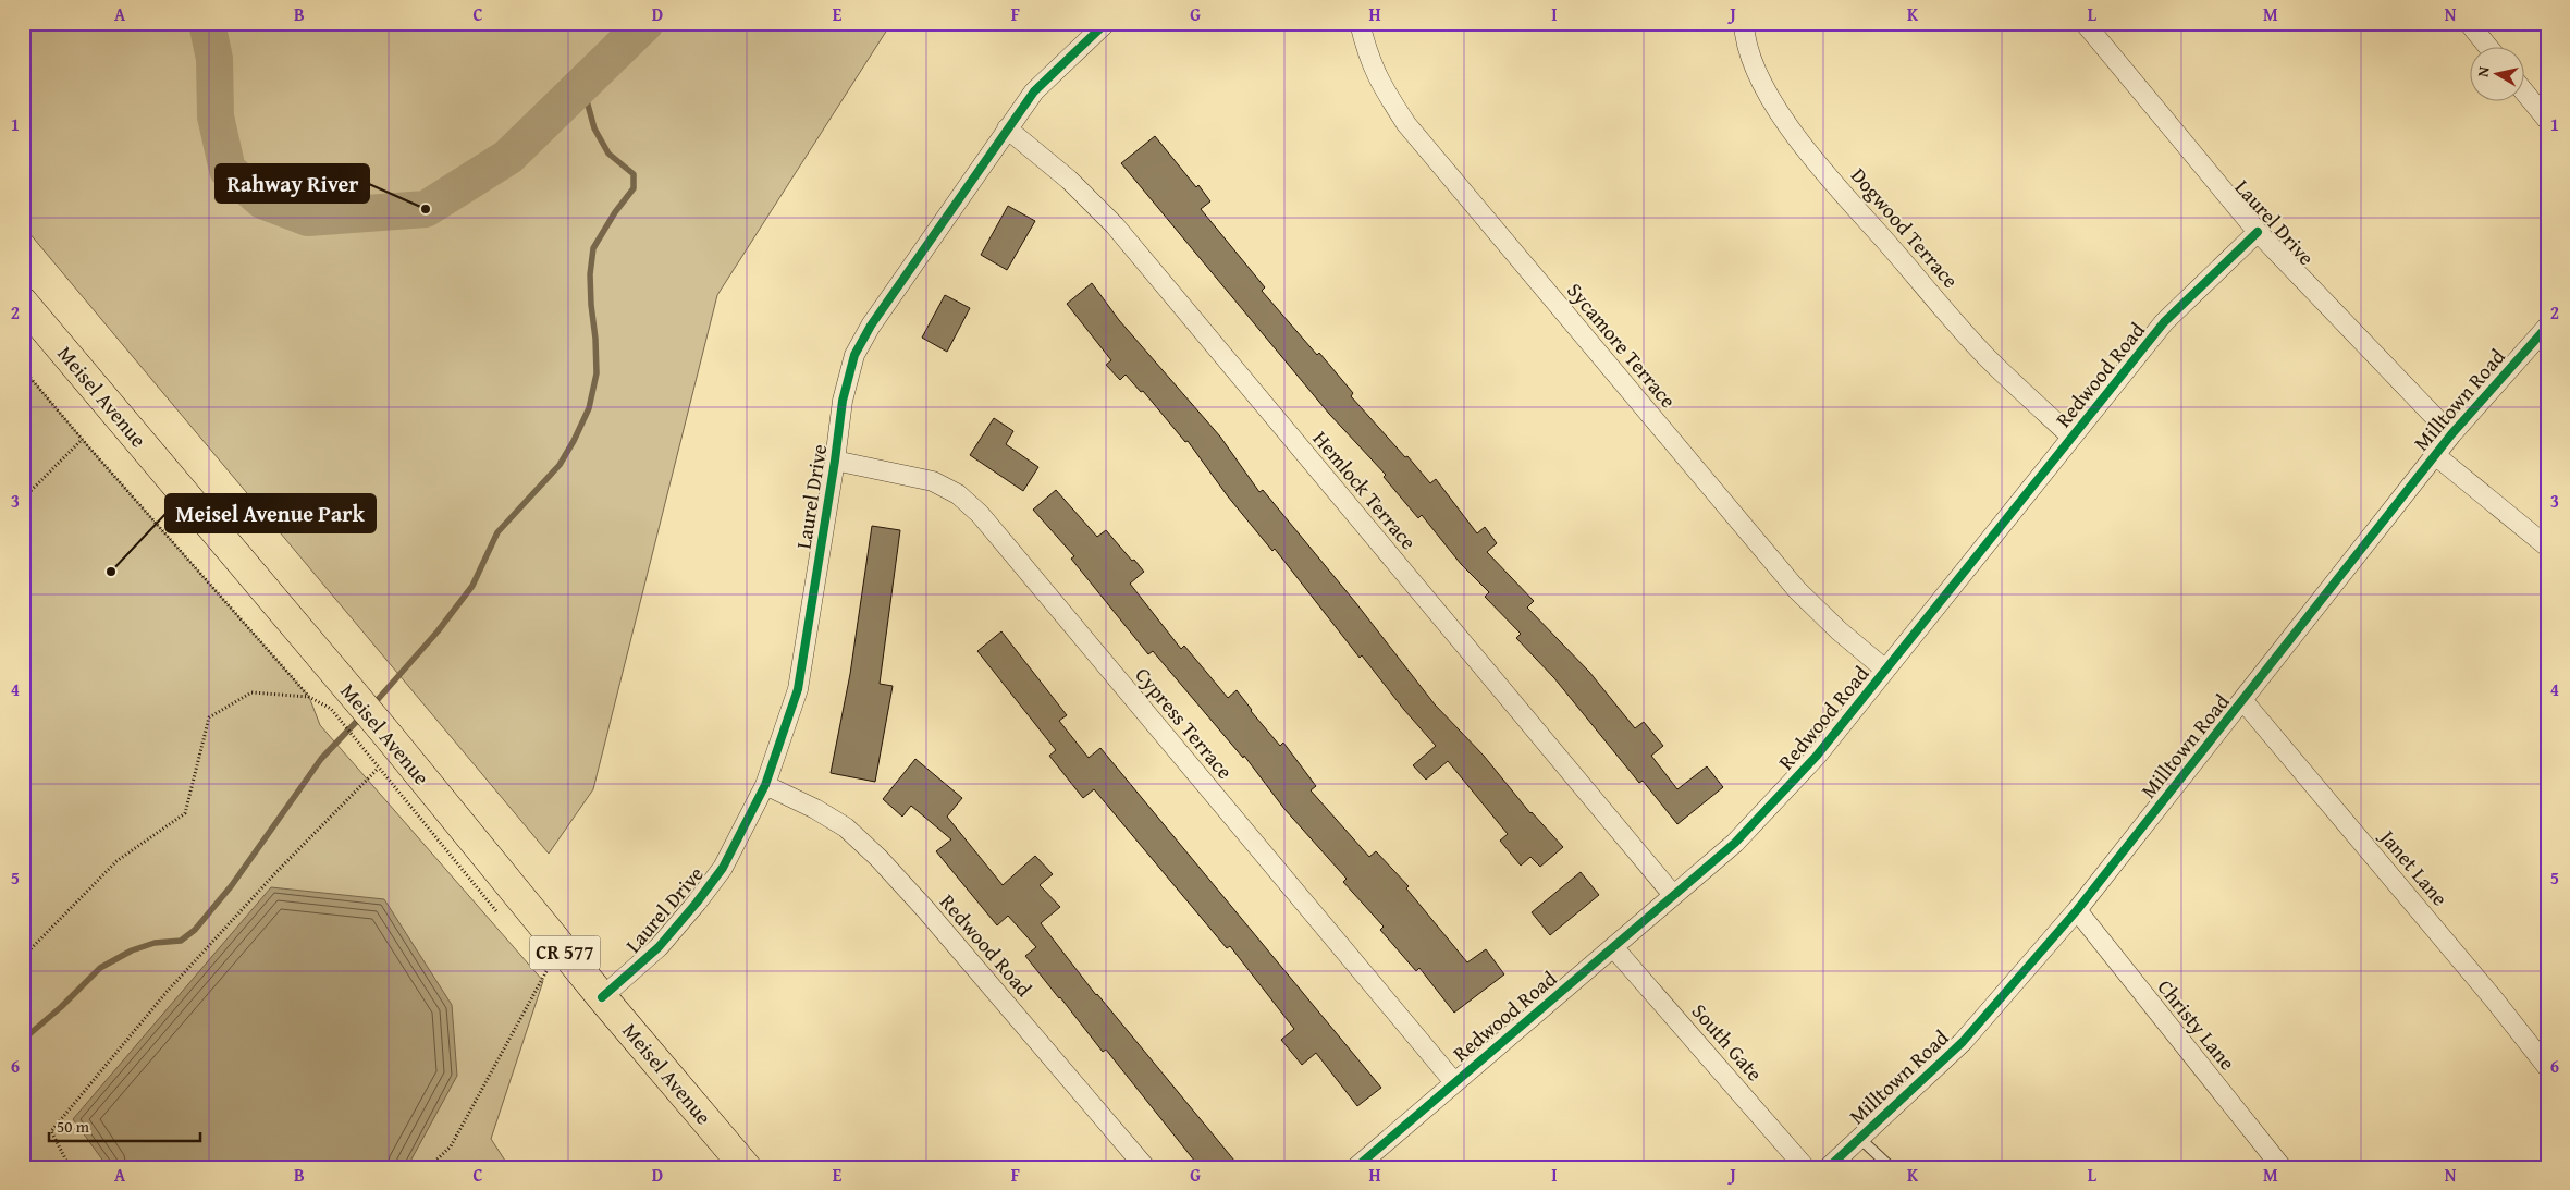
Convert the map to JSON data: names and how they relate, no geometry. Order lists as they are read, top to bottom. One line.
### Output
{"streets":{"main road":["Meisel Avenue","CR 577"],"street":["Laurel Drive","Dogwood Terrace","Sycamore Terrace","Redwood Road","Milltown Road","Hemlock Terrace","Cypress Terrace","Janet Lane","Christy Lane","South Gate"]},"crossings":[["Laurel Drive","Redwood Road"],["Laurel Drive","Meisel Avenue"],["Laurel Drive","Milltown Road"],["Laurel Drive","Hemlock Terrace"],["Laurel Drive","Cypress Terrace"],["Dogwood Terrace","Redwood Road"],["Sycamore Terrace","Redwood Road"],["Redwood Road","Hemlock Terrace"],["Redwood Road","Cypress Terrace"],["Redwood Road","South Gate"],["Milltown Road","Janet Lane"],["Milltown Road","Christy Lane"]],"places":["Rahway River","Meisel Avenue Park"],"scale_bar":"50 m","north":"left","grid":{"columns":["A","B","C","D","E","F","G","H","I","J","K","L","M","N"],"rows":["1","2","3","4","5","6"]}}
